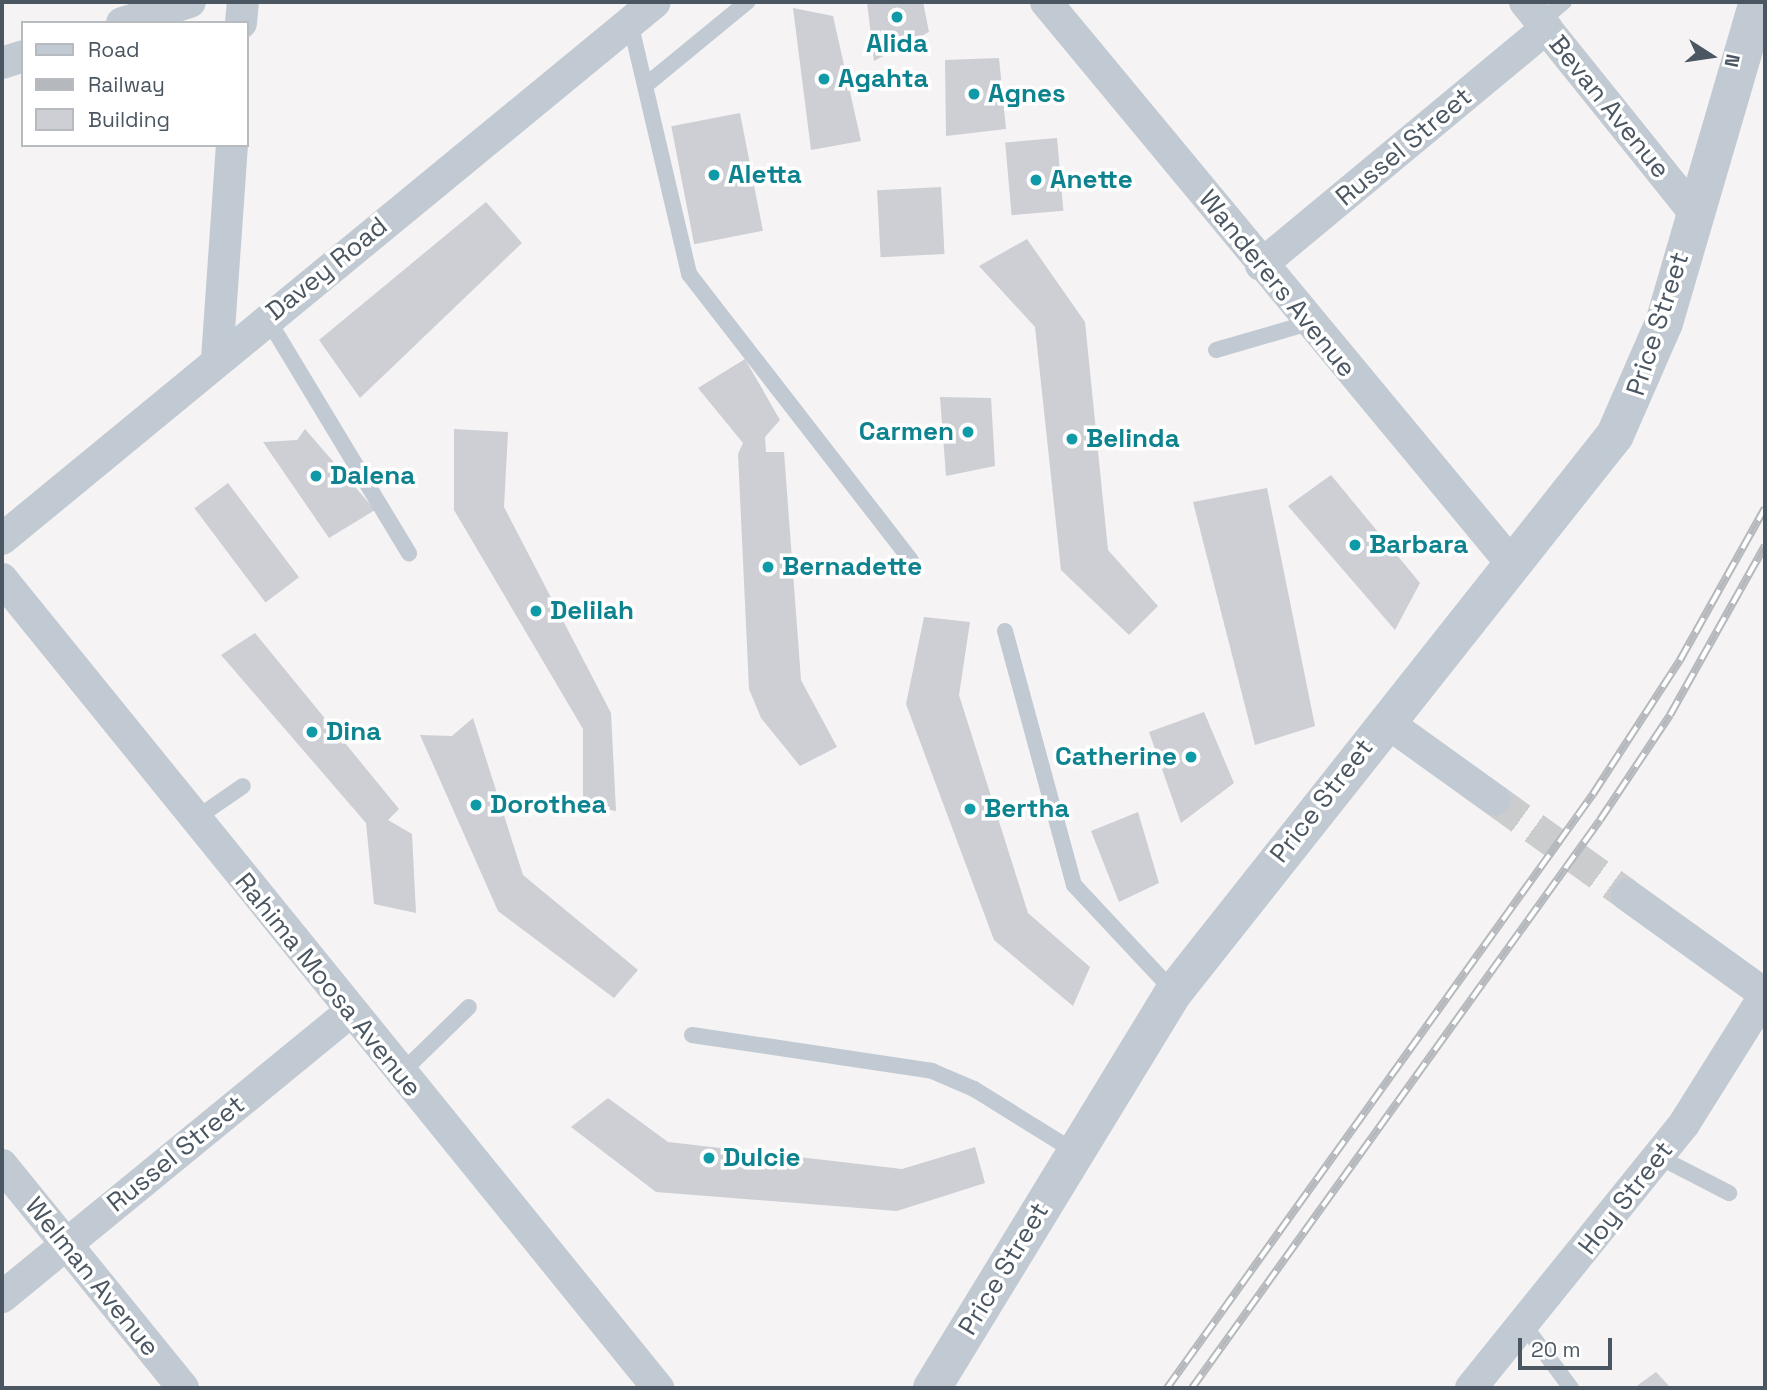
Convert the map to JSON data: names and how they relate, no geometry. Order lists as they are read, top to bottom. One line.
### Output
{"streets":{"street":["Bevan Avenue","Russel Street","Davey Road","Wanderers Avenue","Price Street","Rahima Moosa Avenue","Hoy Street","Welman Avenue"]},"crossings":[["Bevan Avenue","Russel Street"],["Bevan Avenue","Price Street"],["Russel Street","Wanderers Avenue"],["Russel Street","Rahima Moosa Avenue"],["Russel Street","Welman Avenue"],["Wanderers Avenue","Price Street"]],"places":["Alida","Agahta","Agnes","Aletta","Anette","Carmen","Belinda","Dalena","Barbara","Bernadette","Delilah","Dina","Catherine","Dorothea","Bertha","Dulcie"],"legend":["Road","Railway","Building"],"scale_bar":"20 m","north":"right"}
